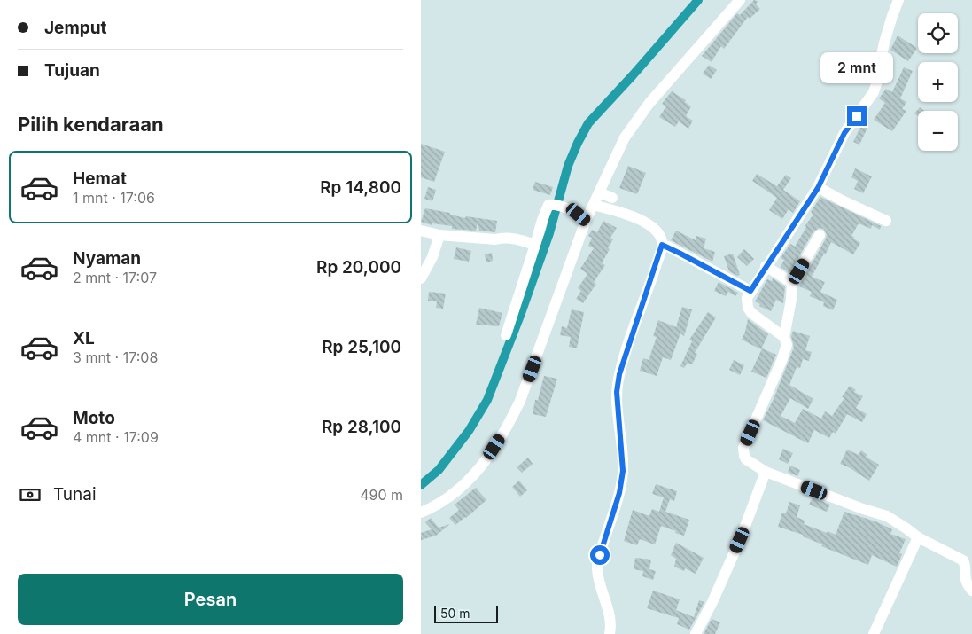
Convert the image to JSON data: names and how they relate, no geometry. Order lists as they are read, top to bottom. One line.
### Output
{"scale_bar":"50 m","page":{"banner":["Jemput","Tujuan"],"map_buttons":["+","−"],"bubble":"2 mnt","heading":"Pilih kendaraan","list":[{"name":"Hemat","note":"1 mnt · 17:06","value":"Rp 14,800"},{"name":"Nyaman","note":"2 mnt · 17:07","value":"Rp 20,000"},{"name":"XL","note":"3 mnt · 17:08","value":"Rp 25,100"},{"name":"Moto","note":"4 mnt · 17:09","value":"Rp 28,100"}],"pay":["Tunai","490 m"],"buttons":"Pesan","scale":"50 m"}}
